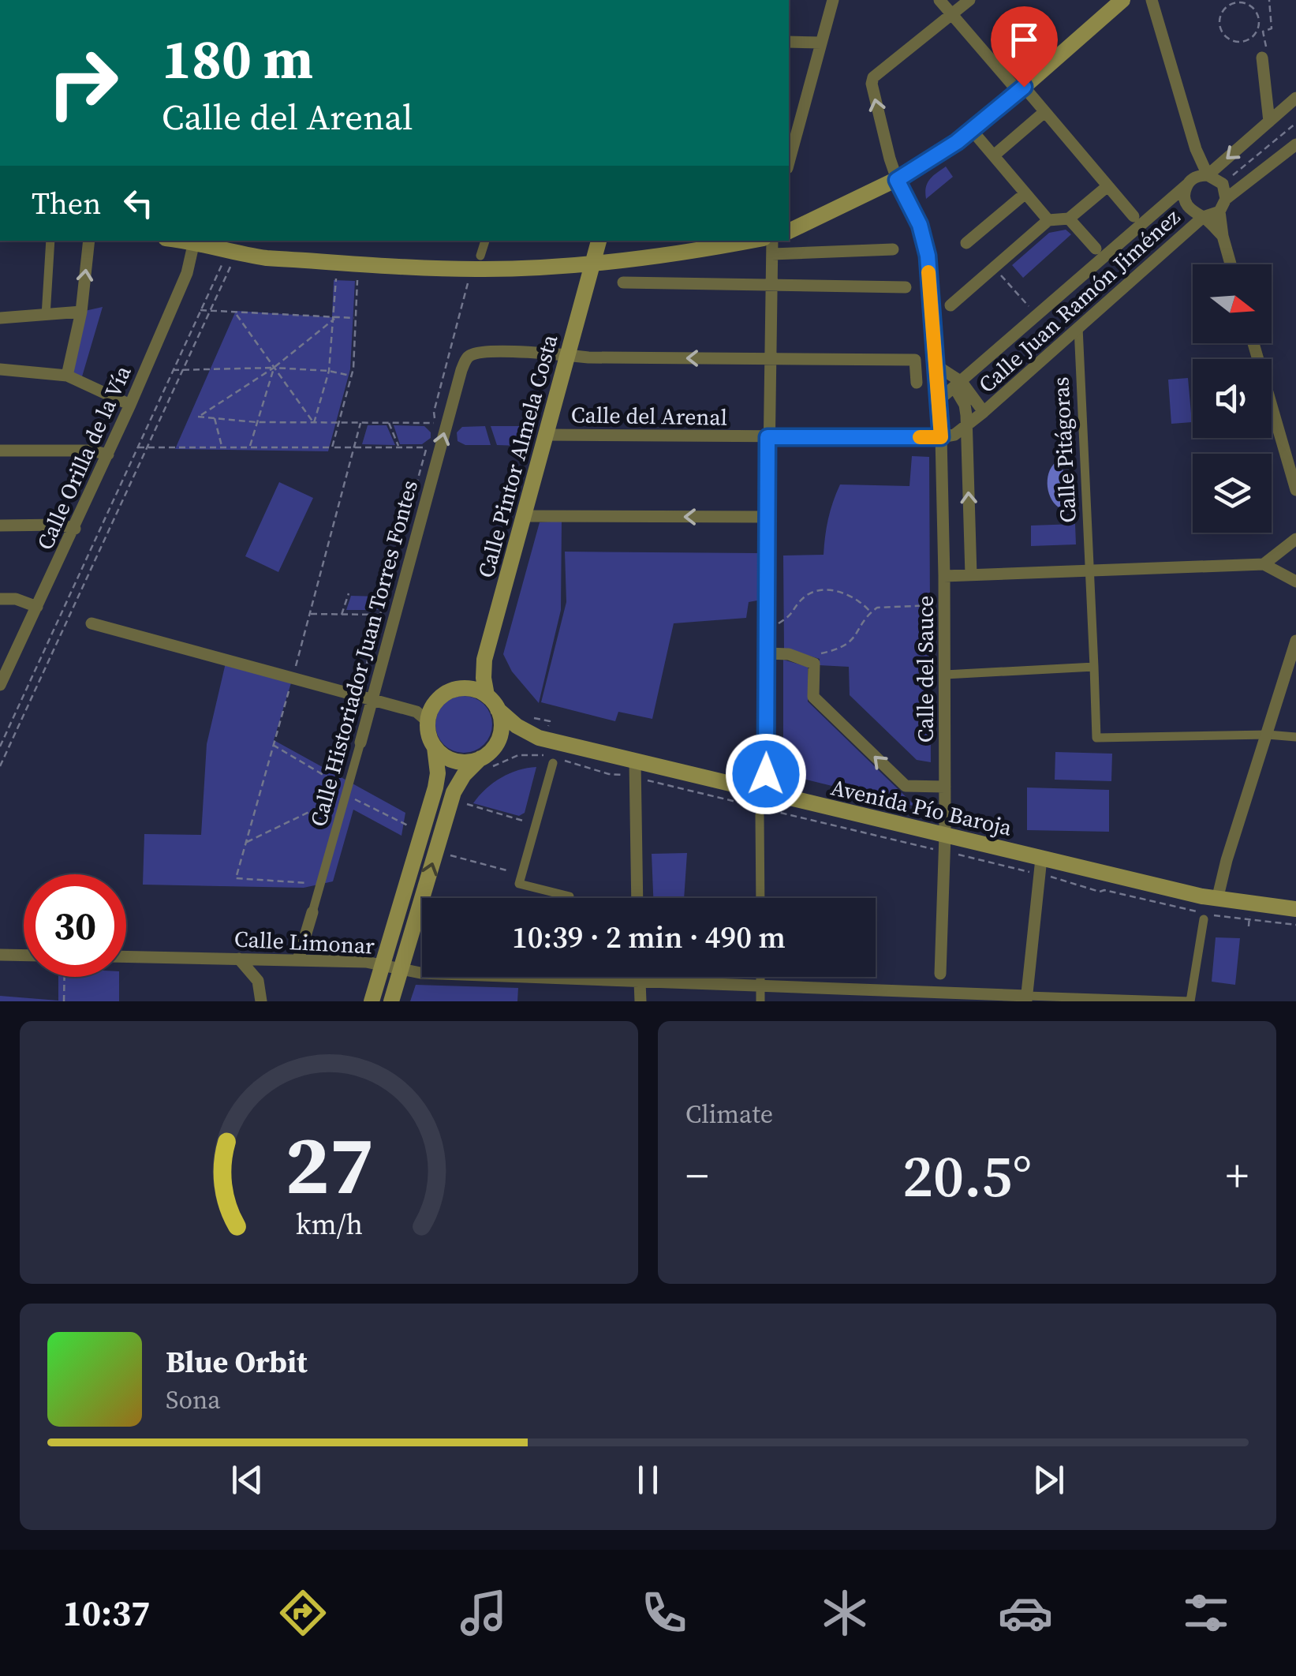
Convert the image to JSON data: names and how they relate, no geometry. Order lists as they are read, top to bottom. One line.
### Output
{"streets":{"main road":["Calle Pintor Almela Costa","Avenida Pío Baroja"],"street":["Calle Juan Ramón Jiménez","Calle del Arenal","Calle Pitágoras","Calle Orilla de la Vía","Calle Historiador Juan Torres Fontes","Calle del Sauce","Calle Limonar"]},"crossings":[["Calle Juan Ramón Jiménez","Calle del Arenal"],["Calle Juan Ramón Jiménez","Calle Pitágoras"],["Calle Juan Ramón Jiménez","Calle del Sauce"],["Calle del Arenal","Calle Pintor Almela Costa"],["Calle del Arenal","Calle del Sauce"],["Calle Pintor Almela Costa","Calle Historiador Juan Torres Fontes"],["Calle Pintor Almela Costa","Avenida Pío Baroja"],["Calle Historiador Juan Torres Fontes","Calle Limonar"],["Calle del Sauce","Avenida Pío Baroja"]],"one_way":["Calle Historiador Juan Torres Fontes"],"north":"right","page":{"turn":["180 m","Calle del Arenal"],"then":"Then","limit":"30","trip":"10:39 · 2 min · 490 m","tile":"Climate","heat":["−","20.5°","+"],"song":["Blue Orbit","Sona"],"tabs":"10:37","gauge":["27","km/h"]}}
